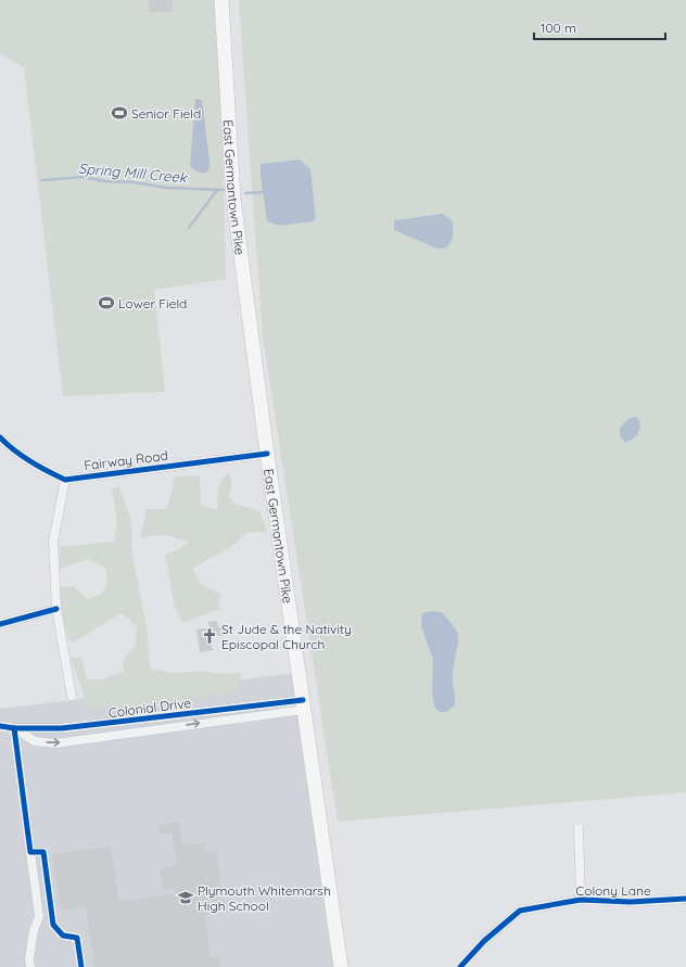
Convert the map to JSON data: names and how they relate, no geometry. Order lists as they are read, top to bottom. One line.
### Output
{"streets":{"main road":["East Germantown Pike"],"street":["Fairway Road","Colonial Drive","Colony Lane"]},"crossings":[["East Germantown Pike","Fairway Road"],["East Germantown Pike","Colonial Drive"]],"water":["Spring Mill Creek"],"places":{"sports":["Senior Field","Lower Field"],"church":["St Jude & the Nativity Episcopal Church"],"school or university":["Plymouth Whitemarsh High School"]},"scale_bar":"100 m"}
